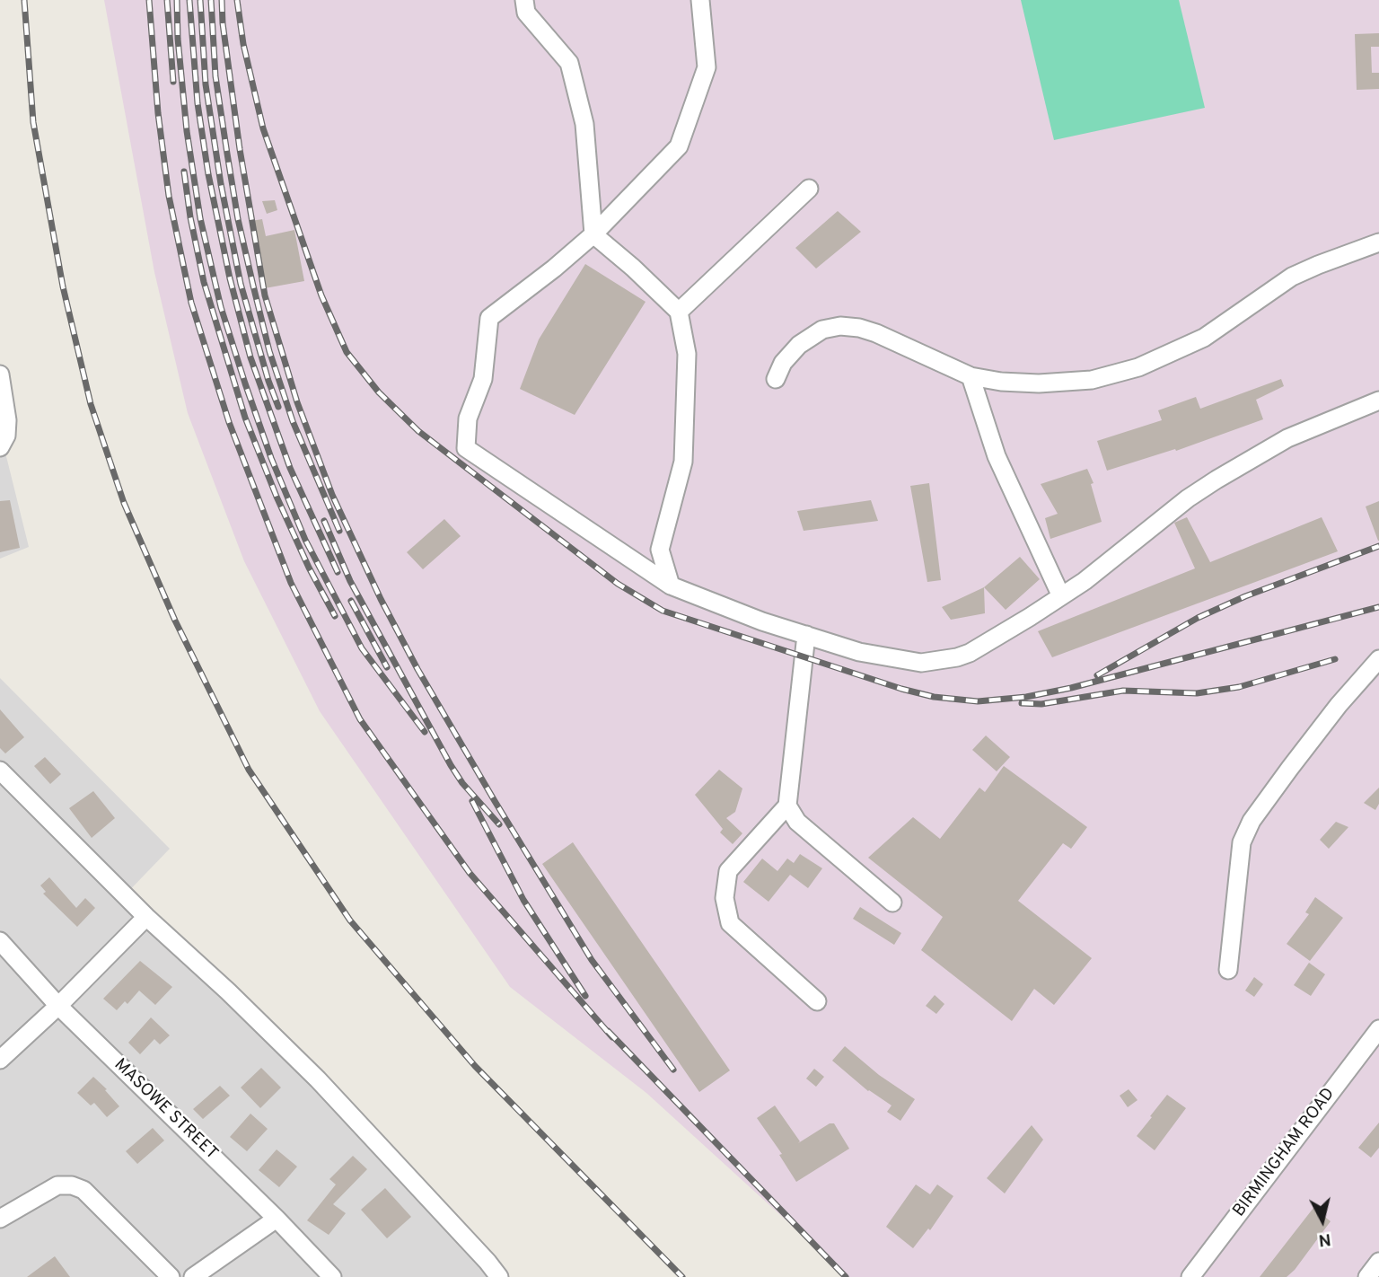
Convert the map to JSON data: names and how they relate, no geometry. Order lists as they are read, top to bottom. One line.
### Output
{"streets":{"street":["MASOWE STREET","BIRMINGHAM ROAD"]},"north":"bottom"}
